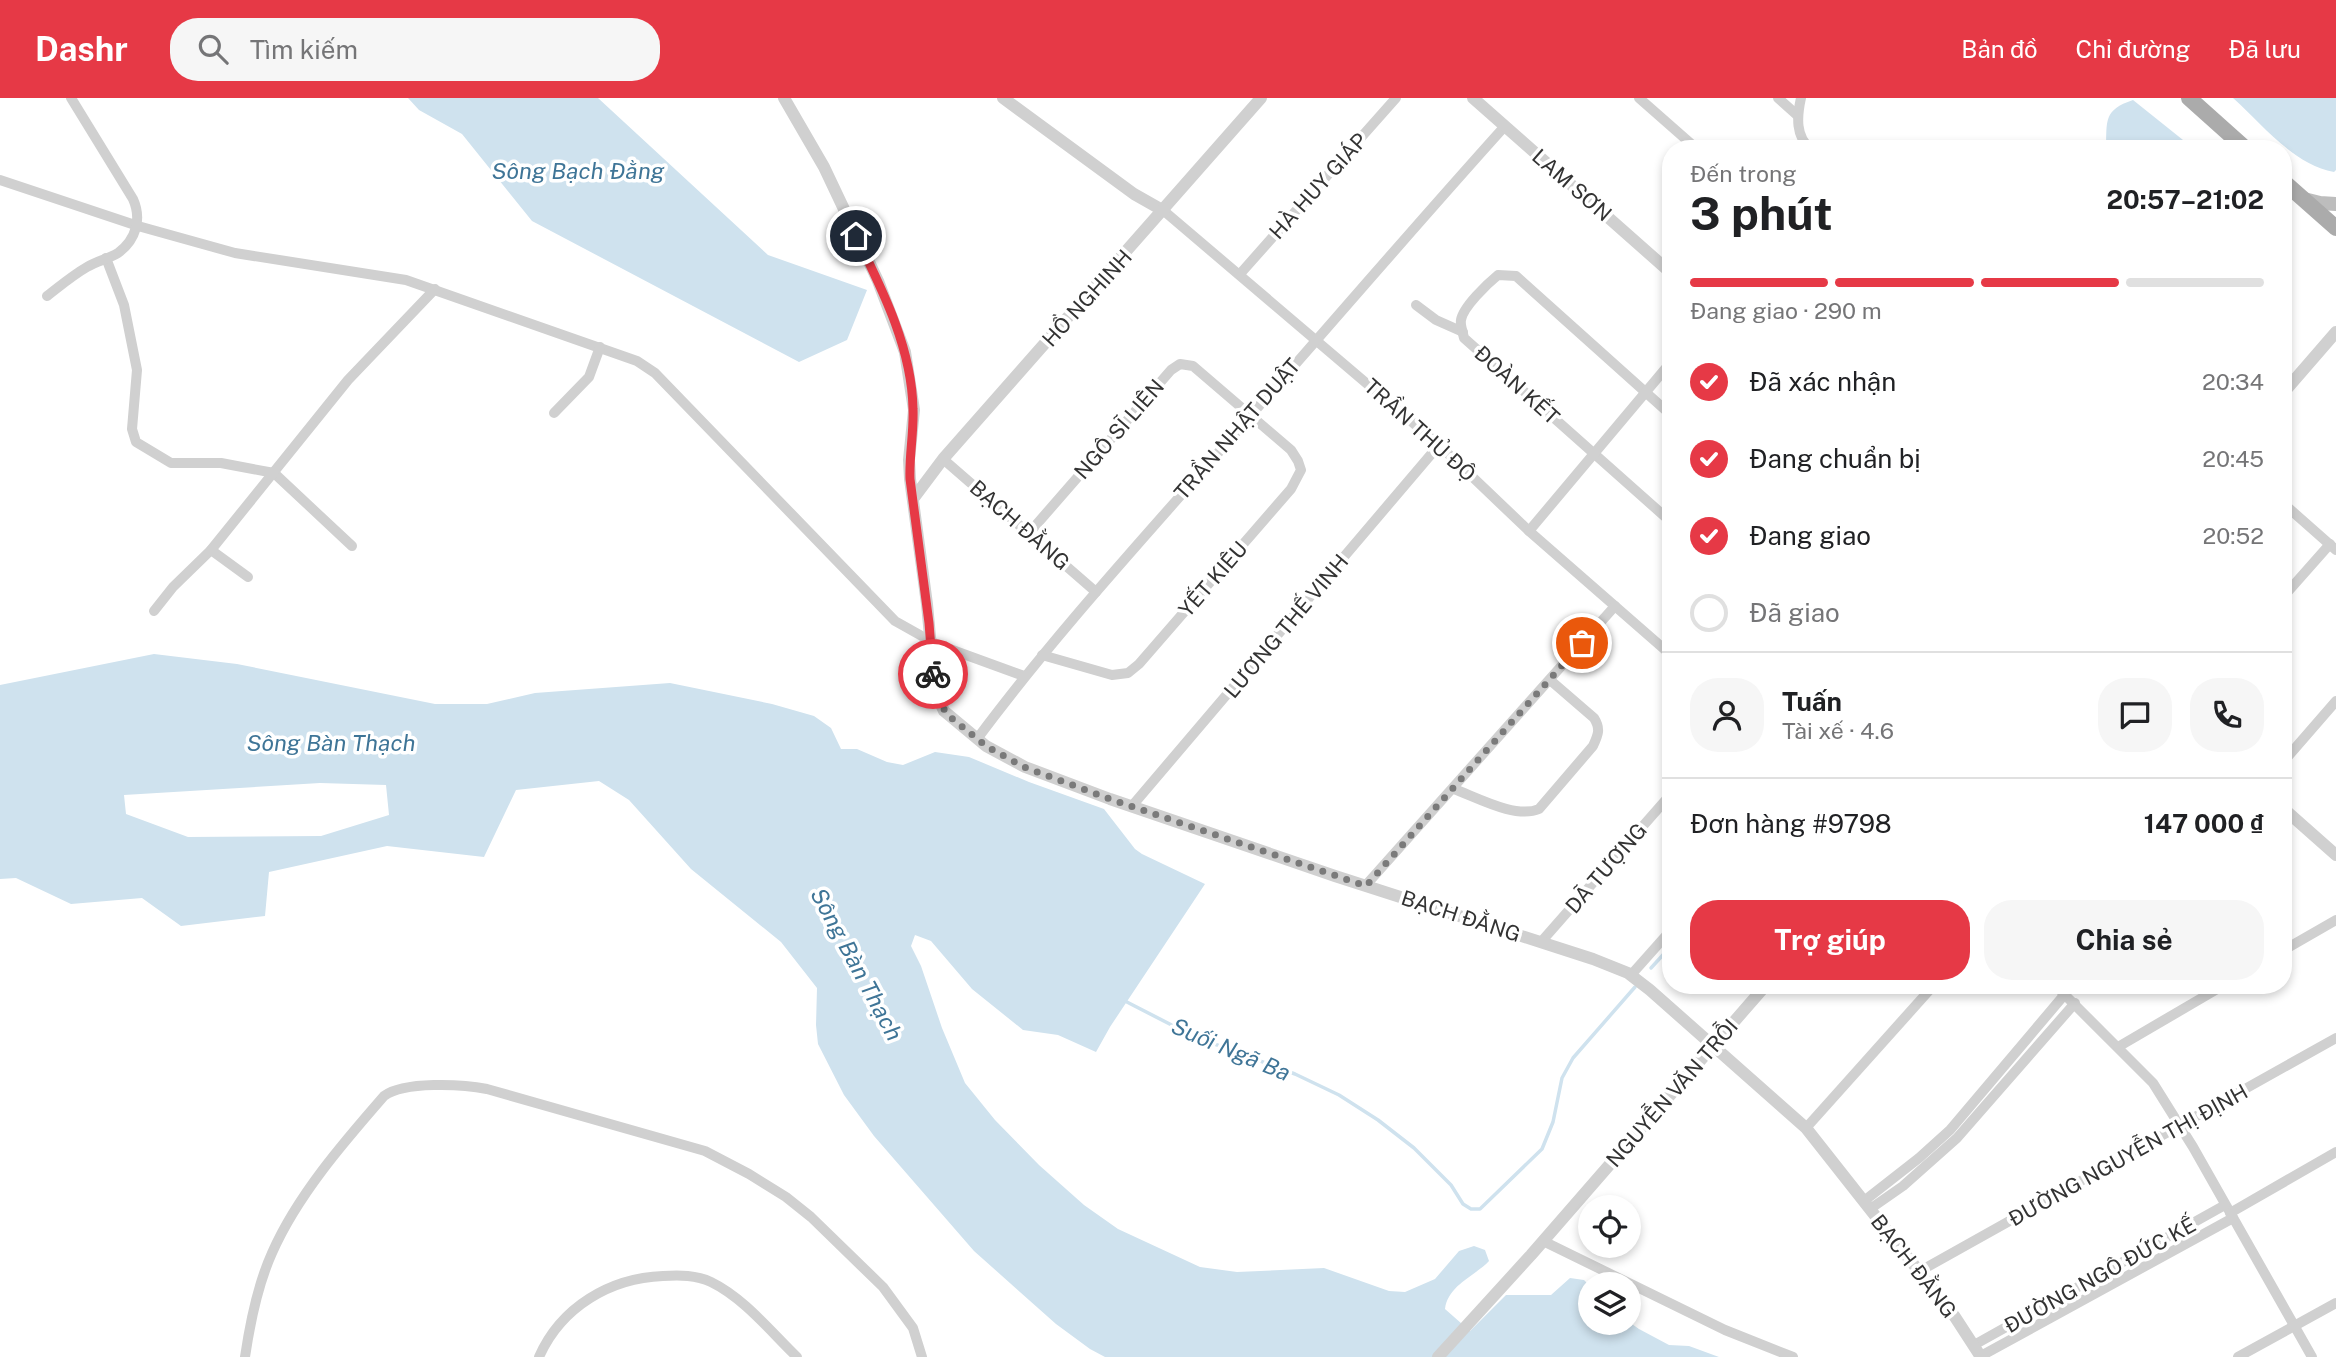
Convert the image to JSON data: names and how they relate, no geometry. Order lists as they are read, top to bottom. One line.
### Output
{"streets":{"street":["LAM SƠN","HÀ HUY GIÁP","HỒ NGHINH","ĐOÀN KẾT","NGÔ SĨ LIÊN","TRẦN NHẬT DUẬT","TRẦN THỦ ĐỘ","BẠCH ĐẰNG","YẾT KIÊU","LƯƠNG THẾ VINH","DÃ TƯỢNG","NGUYỄN VĂN TRỖI","ĐƯỜNG NGUYỄN THỊ ĐỊNH","ĐƯỜNG NGÔ ĐỨC KẾ"]},"crossings":[["LAM SƠN","TRẦN NHẬT DUẬT"],["HÀ HUY GIÁP","TRẦN THỦ ĐỘ"],["HỒ NGHINH","TRẦN THỦ ĐỘ"],["HỒ NGHINH","BẠCH ĐẰNG"],["NGÔ SĨ LIÊN","TRẦN NHẬT DUẬT"],["NGÔ SĨ LIÊN","BẠCH ĐẰNG"],["NGÔ SĨ LIÊN","YẾT KIÊU"],["TRẦN NHẬT DUẬT","TRẦN THỦ ĐỘ"],["TRẦN NHẬT DUẬT","BẠCH ĐẰNG"],["TRẦN NHẬT DUẬT","YẾT KIÊU"],["TRẦN THỦ ĐỘ","LƯƠNG THẾ VINH"],["BẠCH ĐẰNG","LƯƠNG THẾ VINH"],["BẠCH ĐẰNG","DÃ TƯỢNG"],["BẠCH ĐẰNG","NGUYỄN VĂN TRỖI"],["BẠCH ĐẰNG","ĐƯỜNG NGUYỄN THỊ ĐỊNH"],["BẠCH ĐẰNG","ĐƯỜNG NGÔ ĐỨC KẾ"]],"water":["Sông Bạch Đằng","Sông Bàn Thạch","Suối Ngã Ba"],"page":{"header":"Dashr","search":"Tìm kiếm","nav":["Bản đồ","Chỉ đường","Đã lưu"],"heading":["3 phút","Đến trong","20:57–21:02"],"panel":["Tuấn","Tài xế · 4.6","Đơn hàng #9798","147 000 ₫"],"bar":"Đang giao · 290 m","list":[["Đã xác nhận","20:34"],["Đang chuẩn bị","20:45"],["Đang giao","20:52"],"Đã giao"],"buttons":["Trợ giúp","Chia sẻ"]}}
